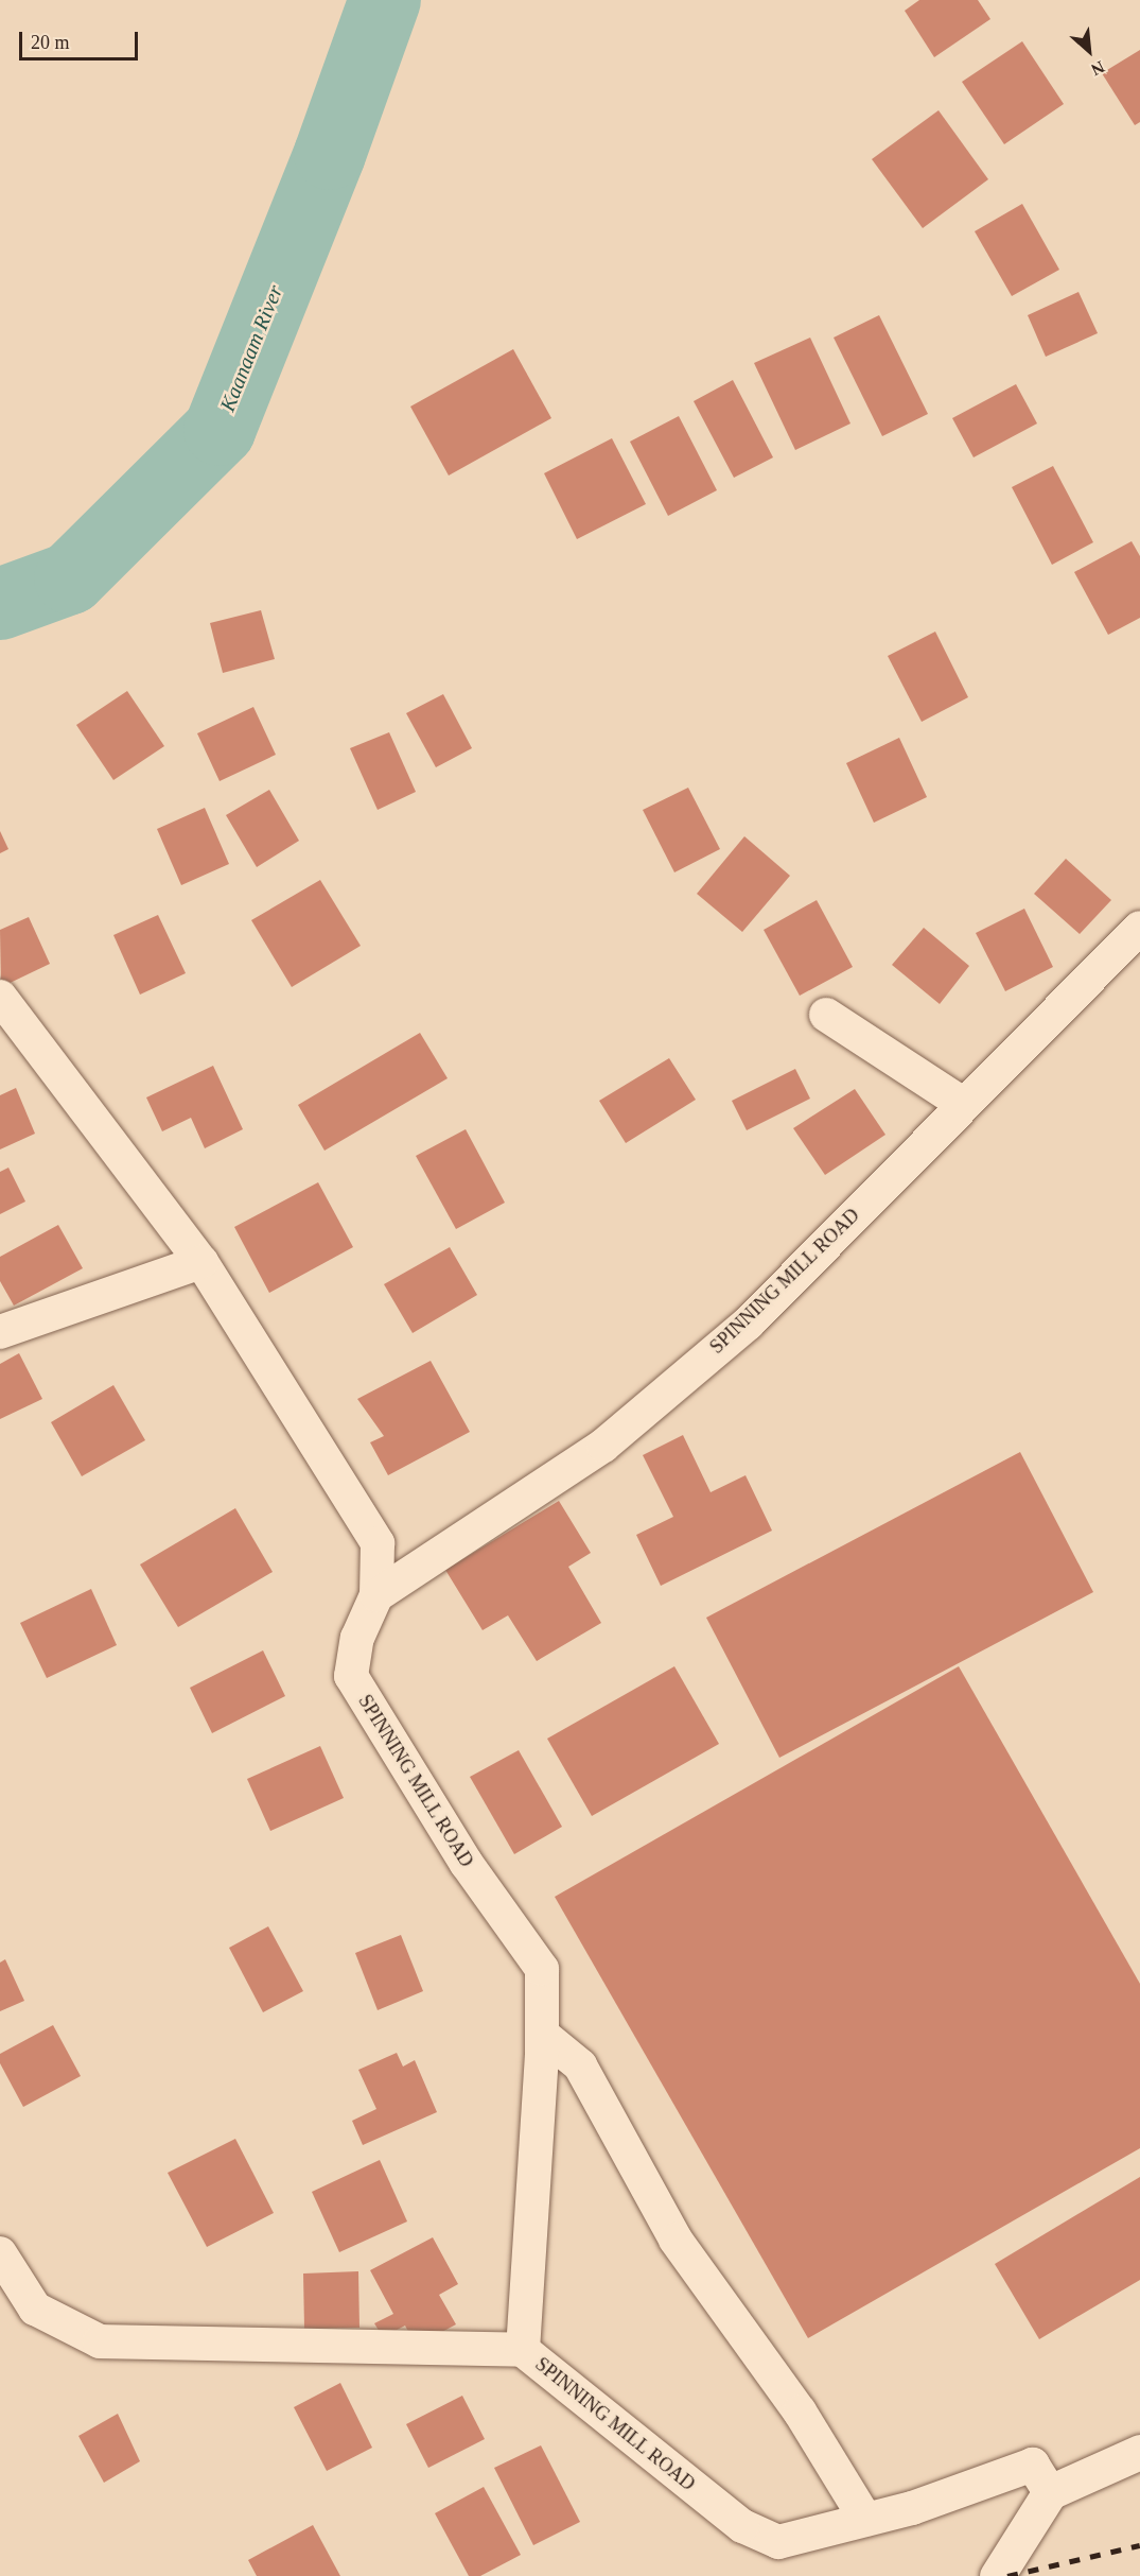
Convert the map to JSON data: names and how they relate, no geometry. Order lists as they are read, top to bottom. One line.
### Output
{"streets":{"street":["SPINNING MILL ROAD"]},"water":["Kaanaam River"],"scale_bar":"20 m","north":"bottom right"}
